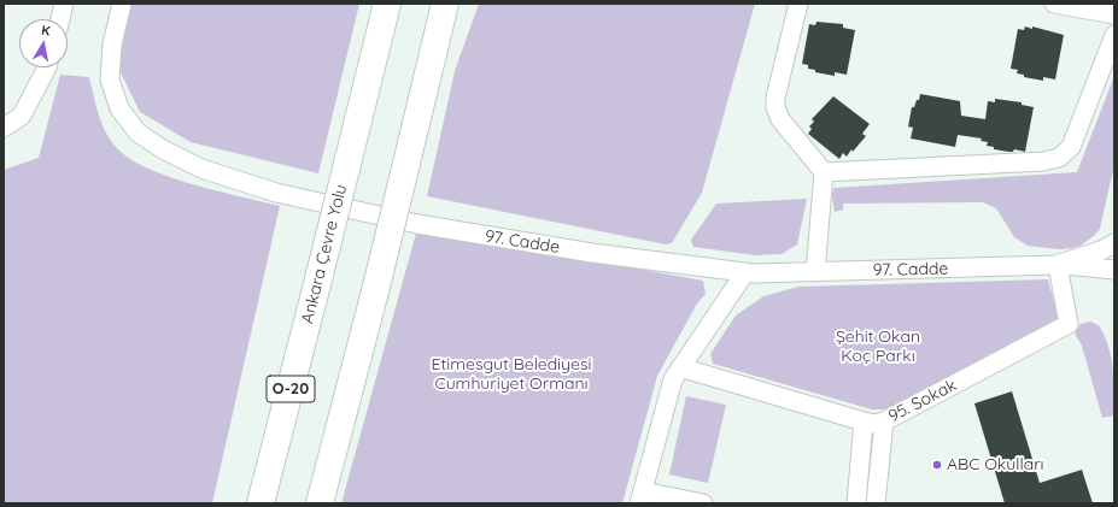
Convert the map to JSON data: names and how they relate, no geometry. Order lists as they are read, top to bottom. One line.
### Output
{"streets":{"highway":["Ankara Çevre Yolu","O-20"],"street":["97. Cadde","95. Sokak"]},"crossings":[["97. Cadde","95. Sokak"]],"parks":["Şehit Okan Koç Parkı","Etimesgut Belediyesi Cumhuriyet Ormanı"],"places":["ABC Okulları"],"north":"top"}
